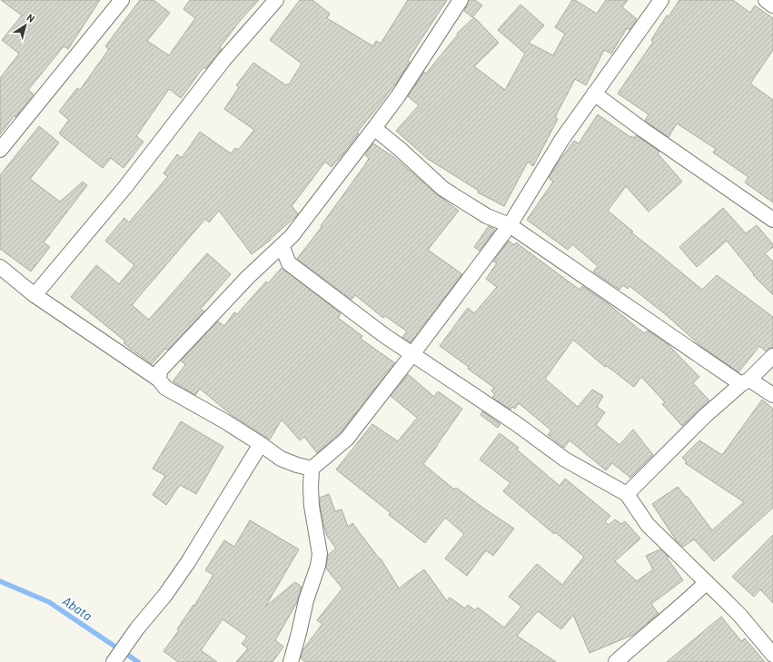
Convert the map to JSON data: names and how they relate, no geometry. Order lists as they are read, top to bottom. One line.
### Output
{"water":["Abata"],"north":"top right"}
